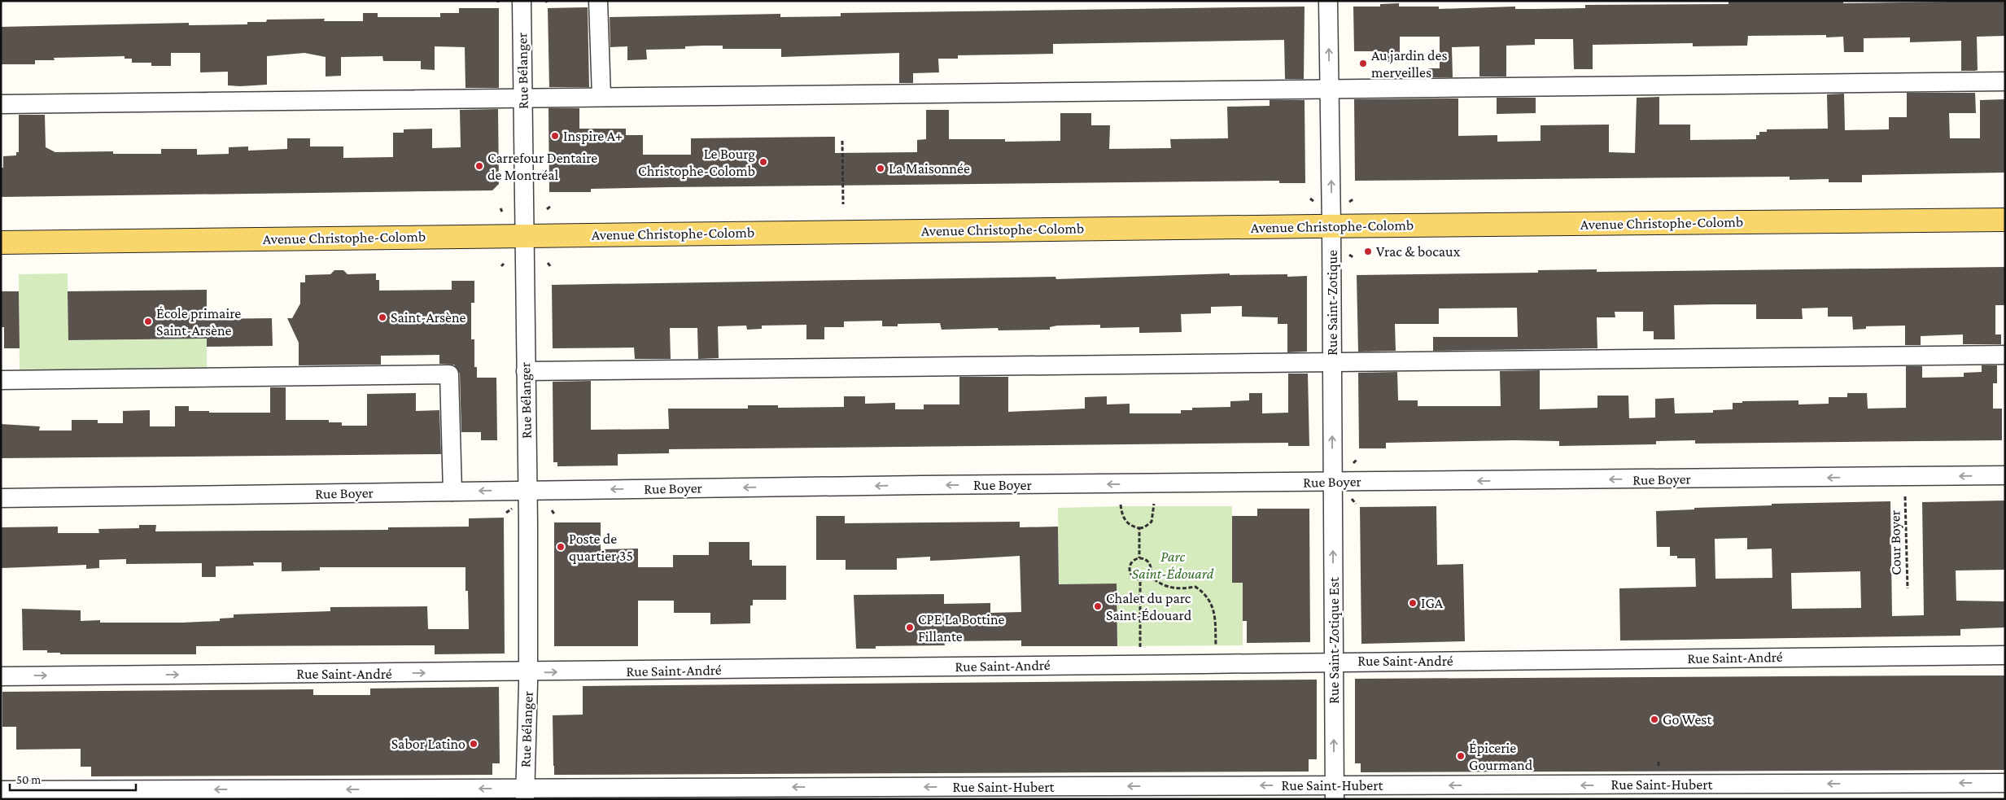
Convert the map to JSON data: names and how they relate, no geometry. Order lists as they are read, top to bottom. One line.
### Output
{"streets":{"main road":["Avenue Christophe-Colomb"],"street":["Rue Bélanger","Rue Saint-Zotique","Rue Boyer","Rue Saint-Zotique Est","Rue Saint-André","Rue Saint-Hubert"],"path":["Cour Boyer"]},"crossings":[["Rue Bélanger","Avenue Christophe-Colomb"],["Rue Bélanger","Rue Boyer"],["Rue Bélanger","Rue Saint-André"],["Rue Bélanger","Rue Saint-Hubert"],["Avenue Christophe-Colomb","Rue Saint-Zotique"],["Rue Saint-Zotique","Rue Boyer"],["Rue Saint-Zotique","Rue Saint-Zotique Est"],["Rue Boyer","Rue Saint-Zotique Est"],["Rue Saint-Zotique Est","Rue Saint-André"],["Rue Saint-Zotique Est","Rue Saint-Hubert"]],"one_way":["Rue Saint-Zotique","Rue Saint-Zotique Est","Rue Saint-André","Rue Saint-Hubert"],"parks":["Parc Saint-Édouard"],"places":["Au jardin des merveilles","Inspire A+","Le Bourg Christophe-Colomb","Carrefour Dentaire de Montréal","La Maisonnée","Vrac & bocaux","Saint-Arsène","École primaire Saint-Arsène","Poste de quartier 35","IGA","Chalet du parc Saint-Édouard","CPE La Bottine Fillante","Go West","Sabor Latino","Épicerie Gourmand"],"scale_bar":"50 m"}
